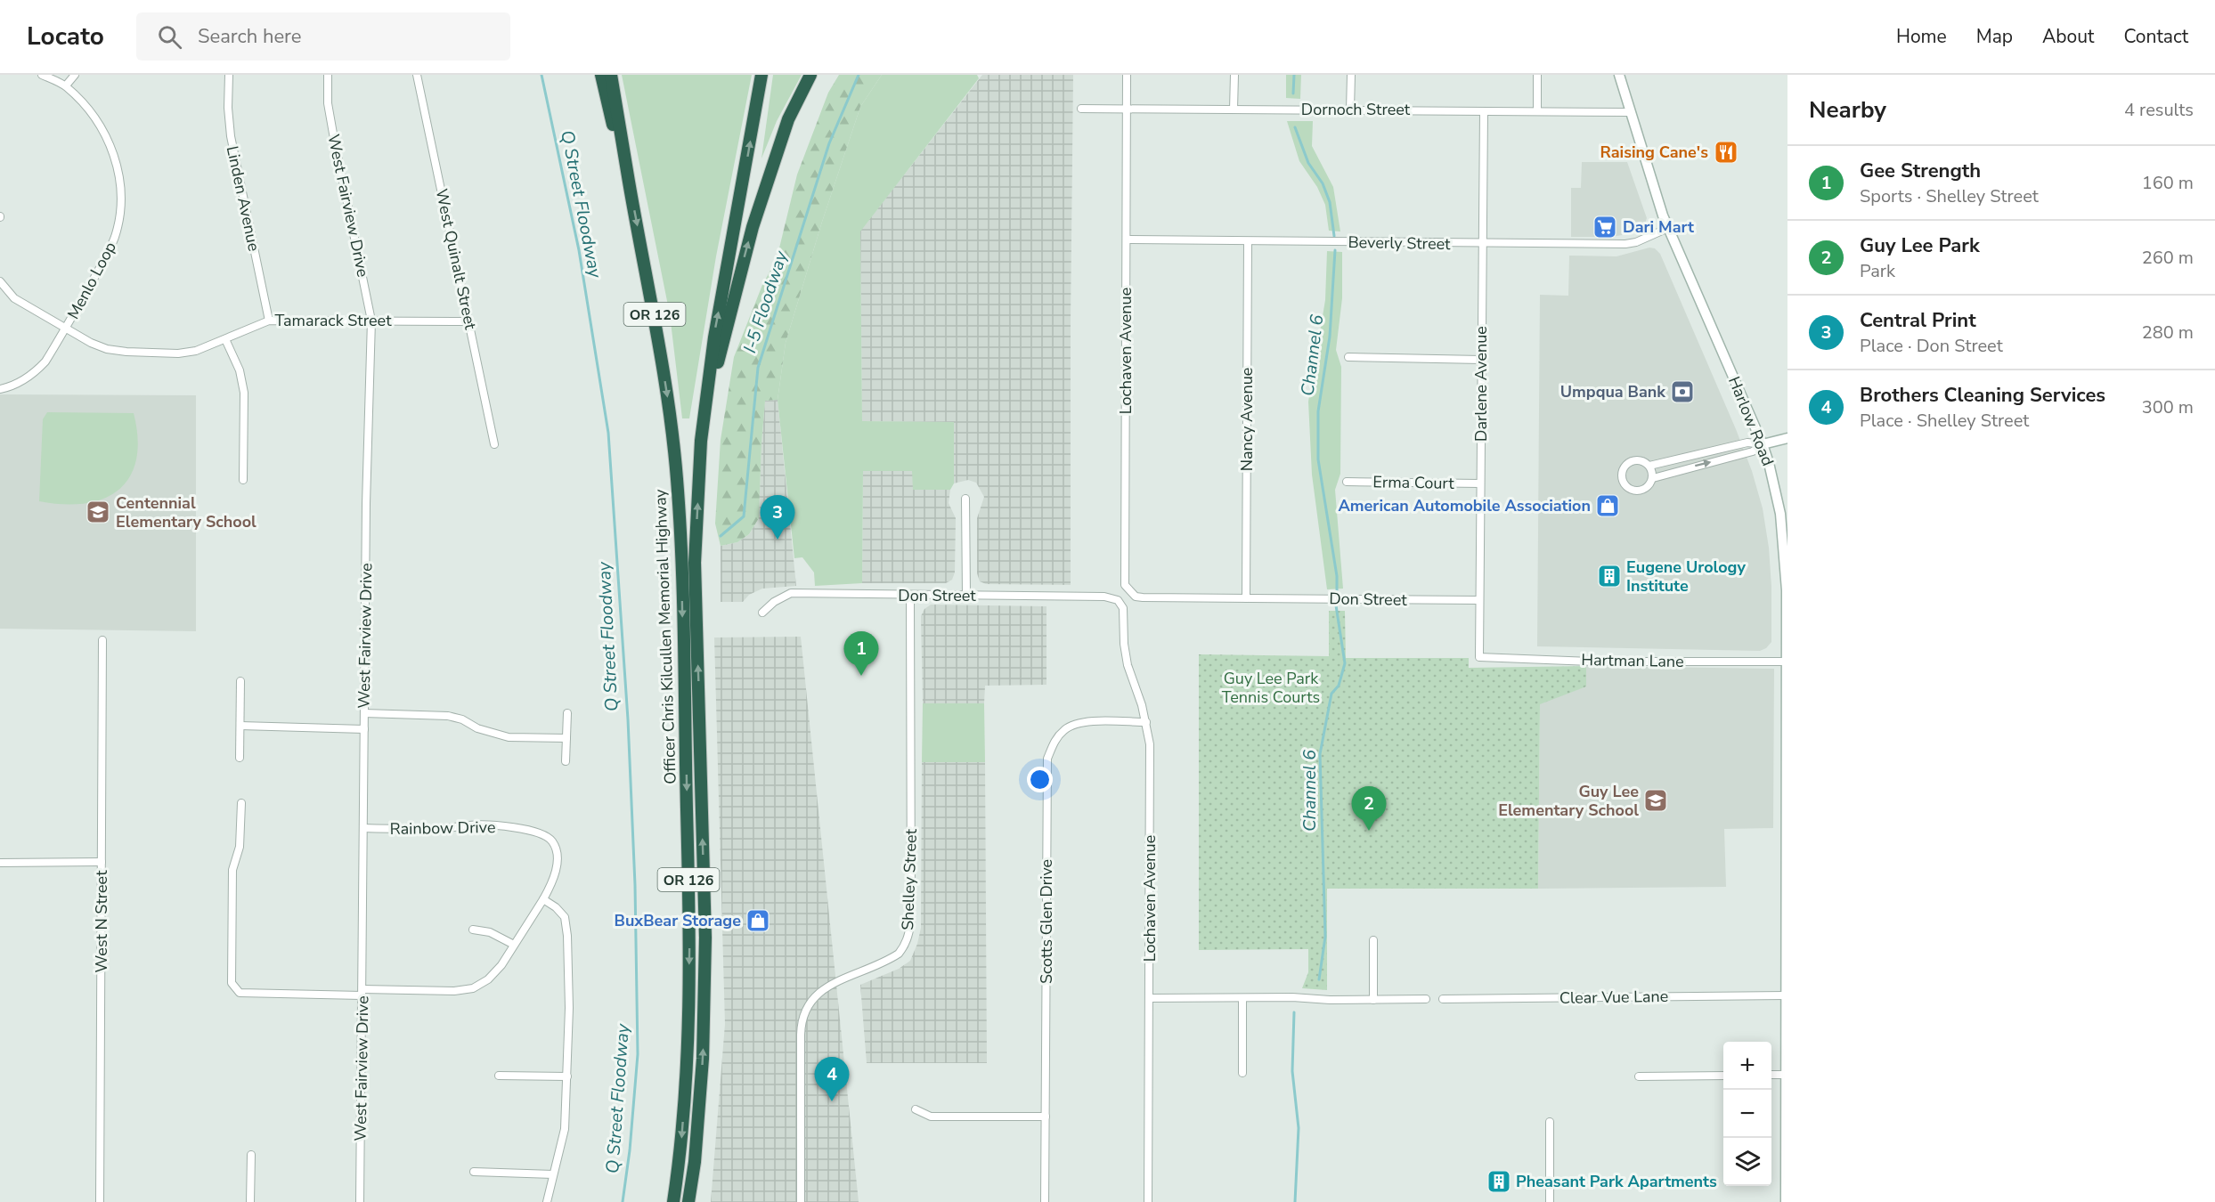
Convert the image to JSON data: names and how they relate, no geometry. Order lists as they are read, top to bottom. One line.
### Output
{"streets":{"highway":["OR 126","Officer Chris Kilcullen Memorial Highway"],"main road":["Harlow Road"],"street":["Dornoch Street","Linden Avenue","West Fairview Drive","Beverly Street","West Quinalt Street","Menlo Loop","Tamarack Street","Lochaven Avenue","Darlene Avenue","Nancy Avenue","Erma Court","Don Street","Hartman Lane","Rainbow Drive","Shelley Street","West N Street","Scotts Glen Drive","Clear Vue Lane"]},"crossings":[["Dornoch Street","Lochaven Avenue"],["Dornoch Street","Darlene Avenue"],["Dornoch Street","Harlow Road"],["Linden Avenue","Tamarack Street"],["West Fairview Drive","Tamarack Street"],["West Fairview Drive","Rainbow Drive"],["Beverly Street","Lochaven Avenue"],["Beverly Street","Darlene Avenue"],["Beverly Street","Nancy Avenue"],["Beverly Street","Harlow Road"],["West Quinalt Street","Tamarack Street"],["Menlo Loop","Tamarack Street"],["Lochaven Avenue","Don Street"],["Lochaven Avenue","Scotts Glen Drive"],["Darlene Avenue","Erma Court"],["Darlene Avenue","Don Street"],["Darlene Avenue","Hartman Lane"],["Nancy Avenue","Don Street"],["Harlow Road","Hartman Lane"],["Harlow Road","Clear Vue Lane"],["Don Street","Shelley Street"]],"water":["Q Street Floodway","I-5 Floodway","Channel 6"],"parks":["Guy Lee Park Tennis Courts"],"places":{"restaurant":["Raising Cane's"],"supermarket":["Dari Mart"],"bank":["Umpqua Bank"],"shop":["American Automobile Association","BuxBear Storage"],"school or university":["Centennial Elementary School","Guy Lee Elementary School"],"building":["Eugene Urology Institute","Pheasant Park Apartments"]},"page":{"header":"Locato","search":"Search here","nav":["Home","Map","About","Contact"],"heading":["Nearby","4 results"],"list":[{"mark":"1","name":"Gee Strength","note":"Sports · Shelley Street","value":"160 m"},{"mark":"2","name":"Guy Lee Park","note":"Park","value":"260 m"},{"mark":"3","name":"Central Print","note":"Place · Don Street","value":"280 m"},{"mark":"4","name":"Brothers Cleaning Services","note":"Place · Shelley Street","value":"300 m"}],"pins":["3","1","2","4"],"map_buttons":["+","−"]}}
